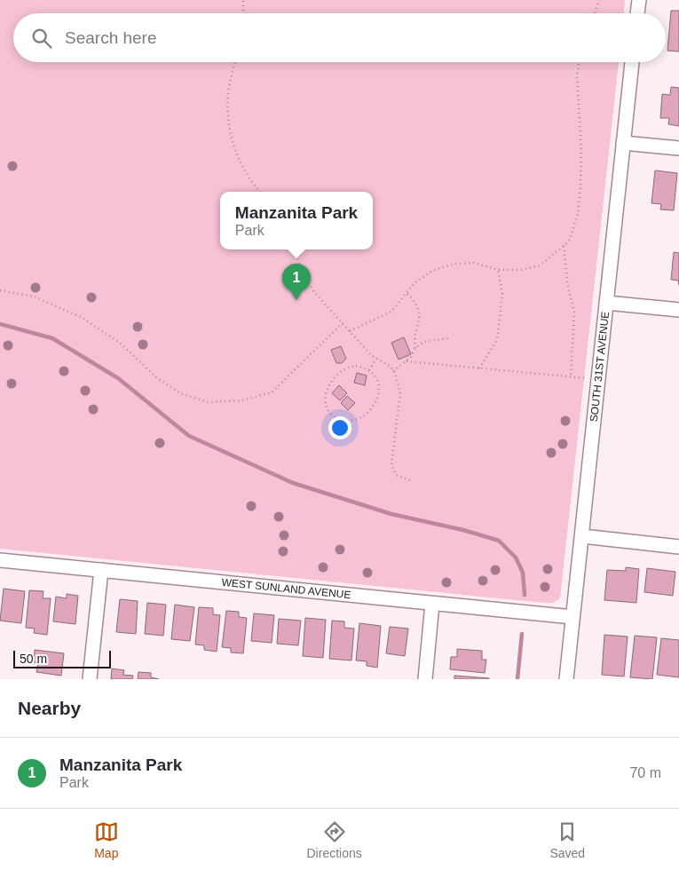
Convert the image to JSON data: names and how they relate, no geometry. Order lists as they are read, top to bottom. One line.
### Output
{"streets":{"street":["SOUTH 31ST AVENUE","WEST SUNLAND AVENUE"]},"crossings":[["SOUTH 31ST AVENUE","WEST SUNLAND AVENUE"]],"scale_bar":"50 m","page":{"search":"Search here","popup":["Manzanita Park","Park"],"pins":"1","scale":"50 m","heading":"Nearby","list":[{"mark":"1","name":"Manzanita Park","note":"Park","value":"70 m"}],"nav":["Map","Directions","Saved"]}}
